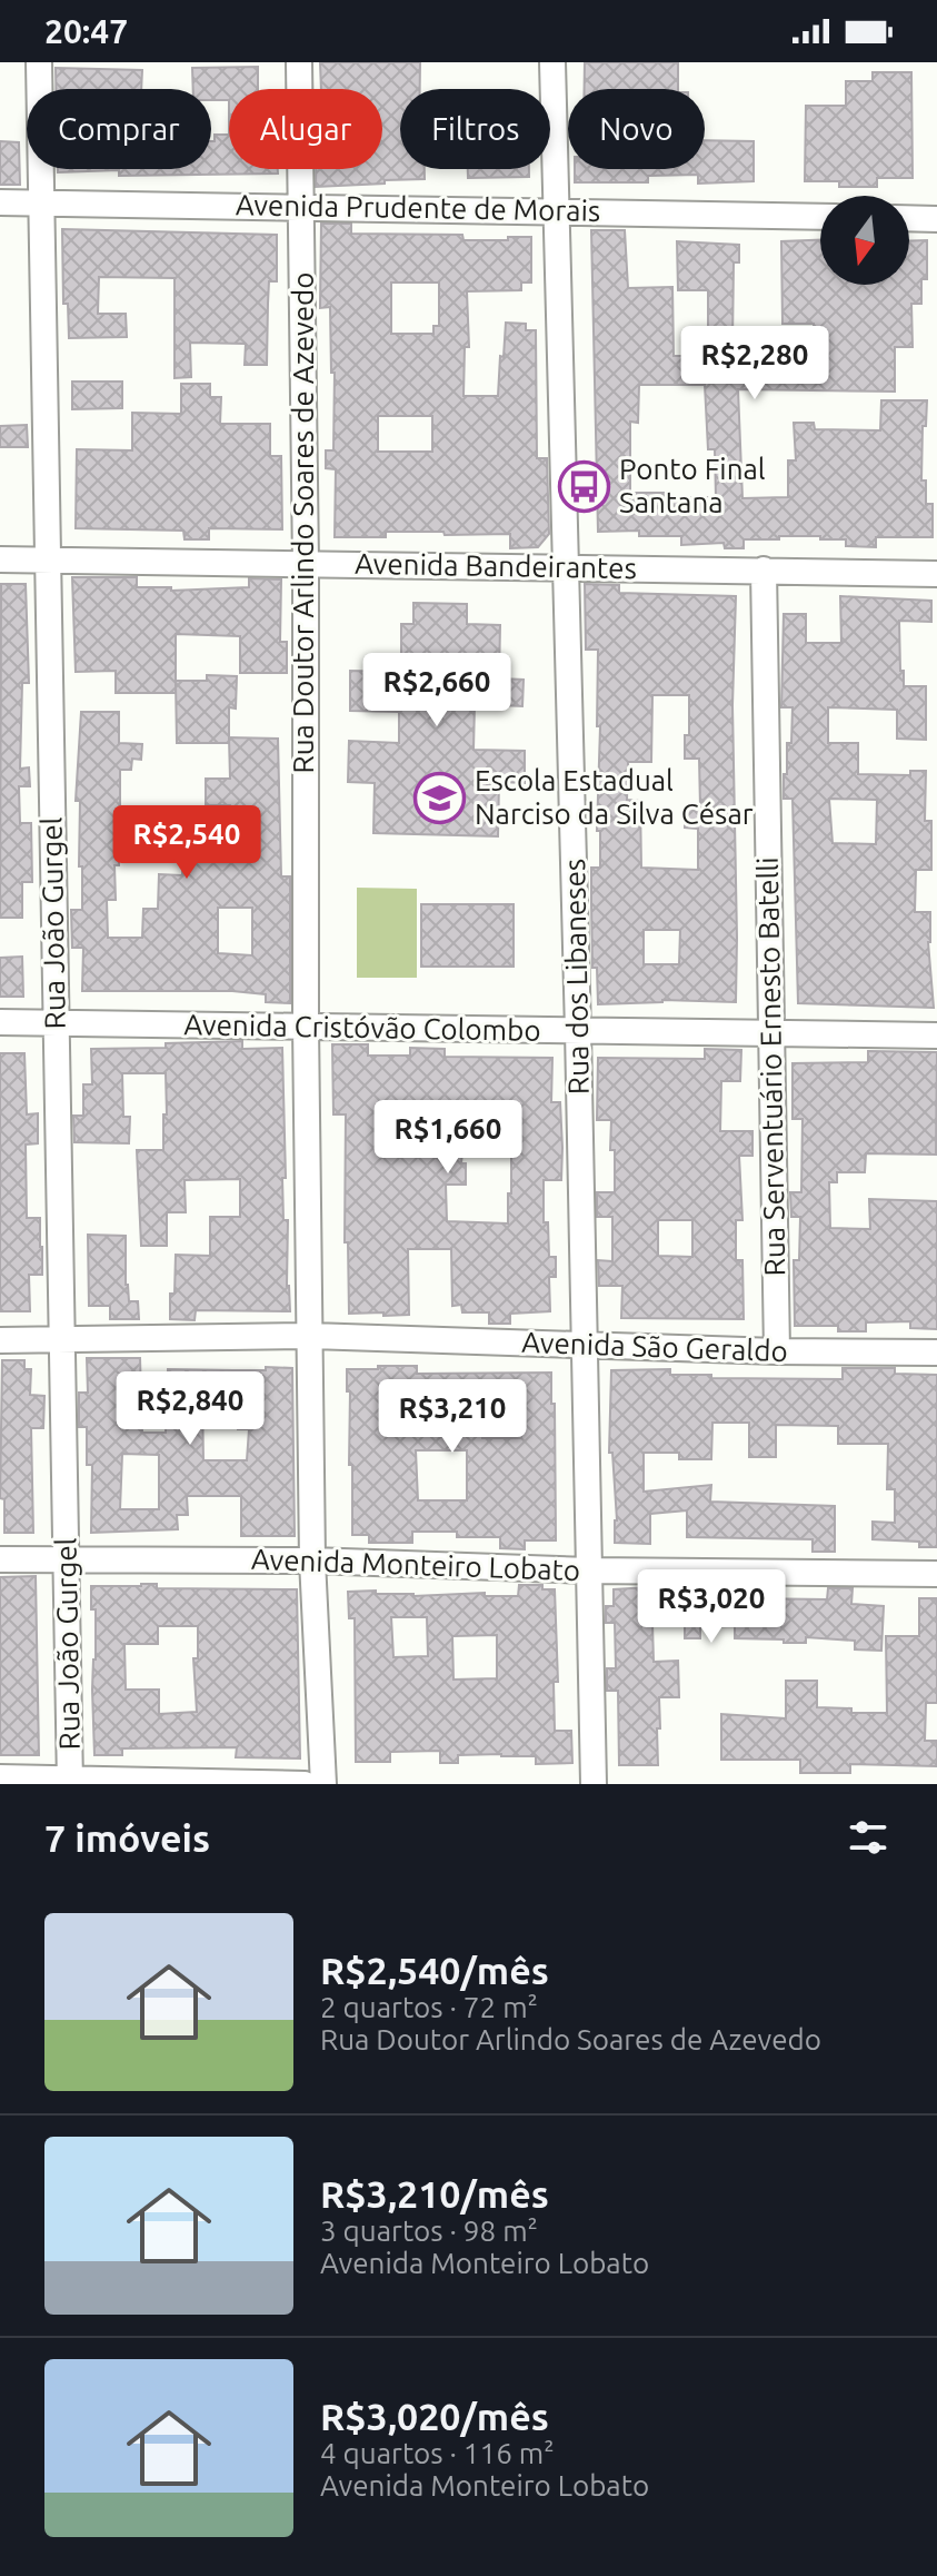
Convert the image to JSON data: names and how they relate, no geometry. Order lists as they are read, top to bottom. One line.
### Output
{"streets":{"street":["Avenida Prudente de Morais","Rua Doutor Arlindo Soares de Azevedo","Avenida Bandeirantes","Rua João Gurgel","Rua dos Libaneses","Avenida Cristóvão Colombo","Rua Serventuário Ernesto Batelli","Avenida São Geraldo","Avenida Monteiro Lobato"]},"crossings":[["Avenida Prudente de Morais","Rua Doutor Arlindo Soares de Azevedo"],["Avenida Prudente de Morais","Rua João Gurgel"],["Avenida Prudente de Morais","Rua dos Libaneses"],["Rua Doutor Arlindo Soares de Azevedo","Avenida Bandeirantes"],["Rua Doutor Arlindo Soares de Azevedo","Avenida Cristóvão Colombo"],["Rua Doutor Arlindo Soares de Azevedo","Avenida São Geraldo"],["Rua Doutor Arlindo Soares de Azevedo","Avenida Monteiro Lobato"],["Avenida Bandeirantes","Rua João Gurgel"],["Avenida Bandeirantes","Rua dos Libaneses"],["Avenida Bandeirantes","Rua Serventuário Ernesto Batelli"],["Rua João Gurgel","Avenida Cristóvão Colombo"],["Rua João Gurgel","Avenida São Geraldo"],["Rua João Gurgel","Avenida Monteiro Lobato"],["Rua dos Libaneses","Avenida Cristóvão Colombo"],["Rua dos Libaneses","Avenida São Geraldo"],["Rua dos Libaneses","Avenida Monteiro Lobato"],["Avenida Cristóvão Colombo","Rua Serventuário Ernesto Batelli"],["Rua Serventuário Ernesto Batelli","Avenida São Geraldo"]],"places":{"bus stop":["Ponto Final Santana"],"school or university":["Escola Estadual Narciso da Silva César"]},"north":"bottom","page":{"status":"20:47","chip":["Comprar","Alugar","Filtros","Novo"],"price":["R$2,280","R$2,660","R$2,540","R$1,660","R$2,840","R$3,210","R$3,020"],"heading":"7 imóveis","list":[{"name":"R$2,540/mês","note":"2 quartos · 72 m² · Rua Doutor Arlindo Soares de Azevedo"},{"name":"R$3,210/mês","note":"3 quartos · 98 m² · Avenida Monteiro Lobato"},{"name":"R$3,020/mês","note":"4 quartos · 116 m² · Avenida Monteiro Lobato"}]}}
